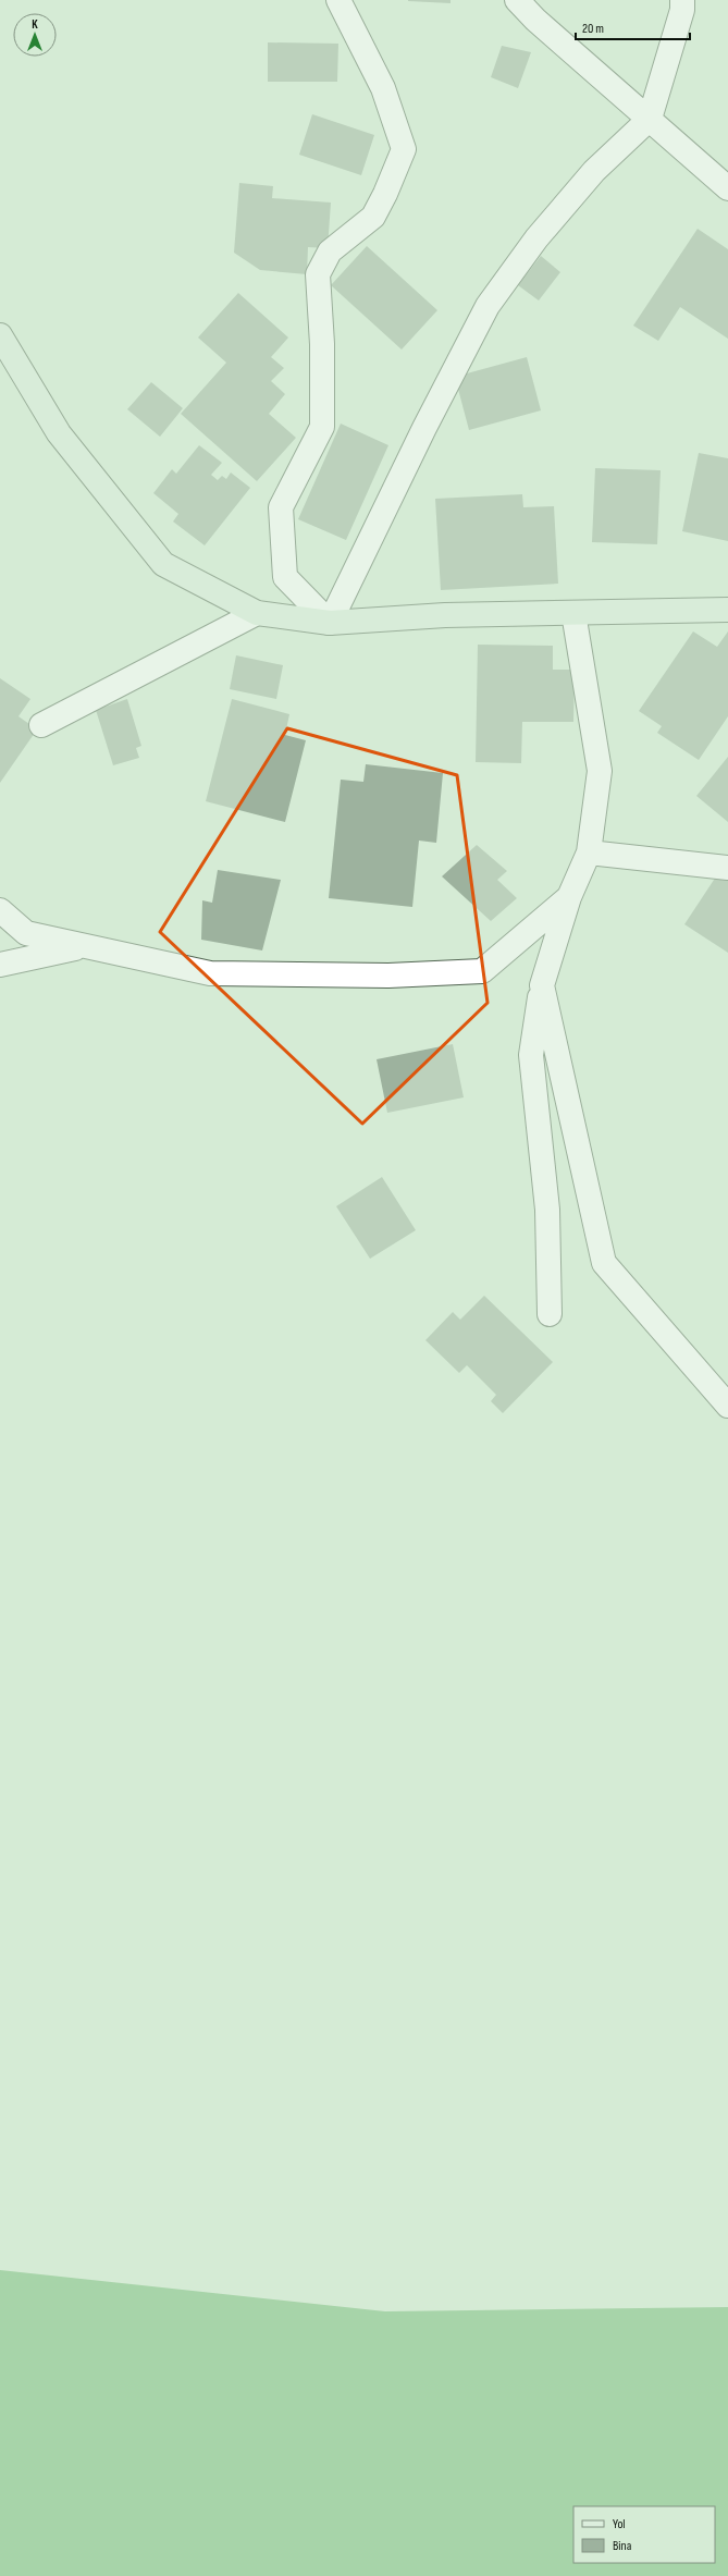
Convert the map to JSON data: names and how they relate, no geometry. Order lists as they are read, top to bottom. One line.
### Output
{"legend":["Yol","Bina"],"scale_bar":"20 m","north":"top"}
